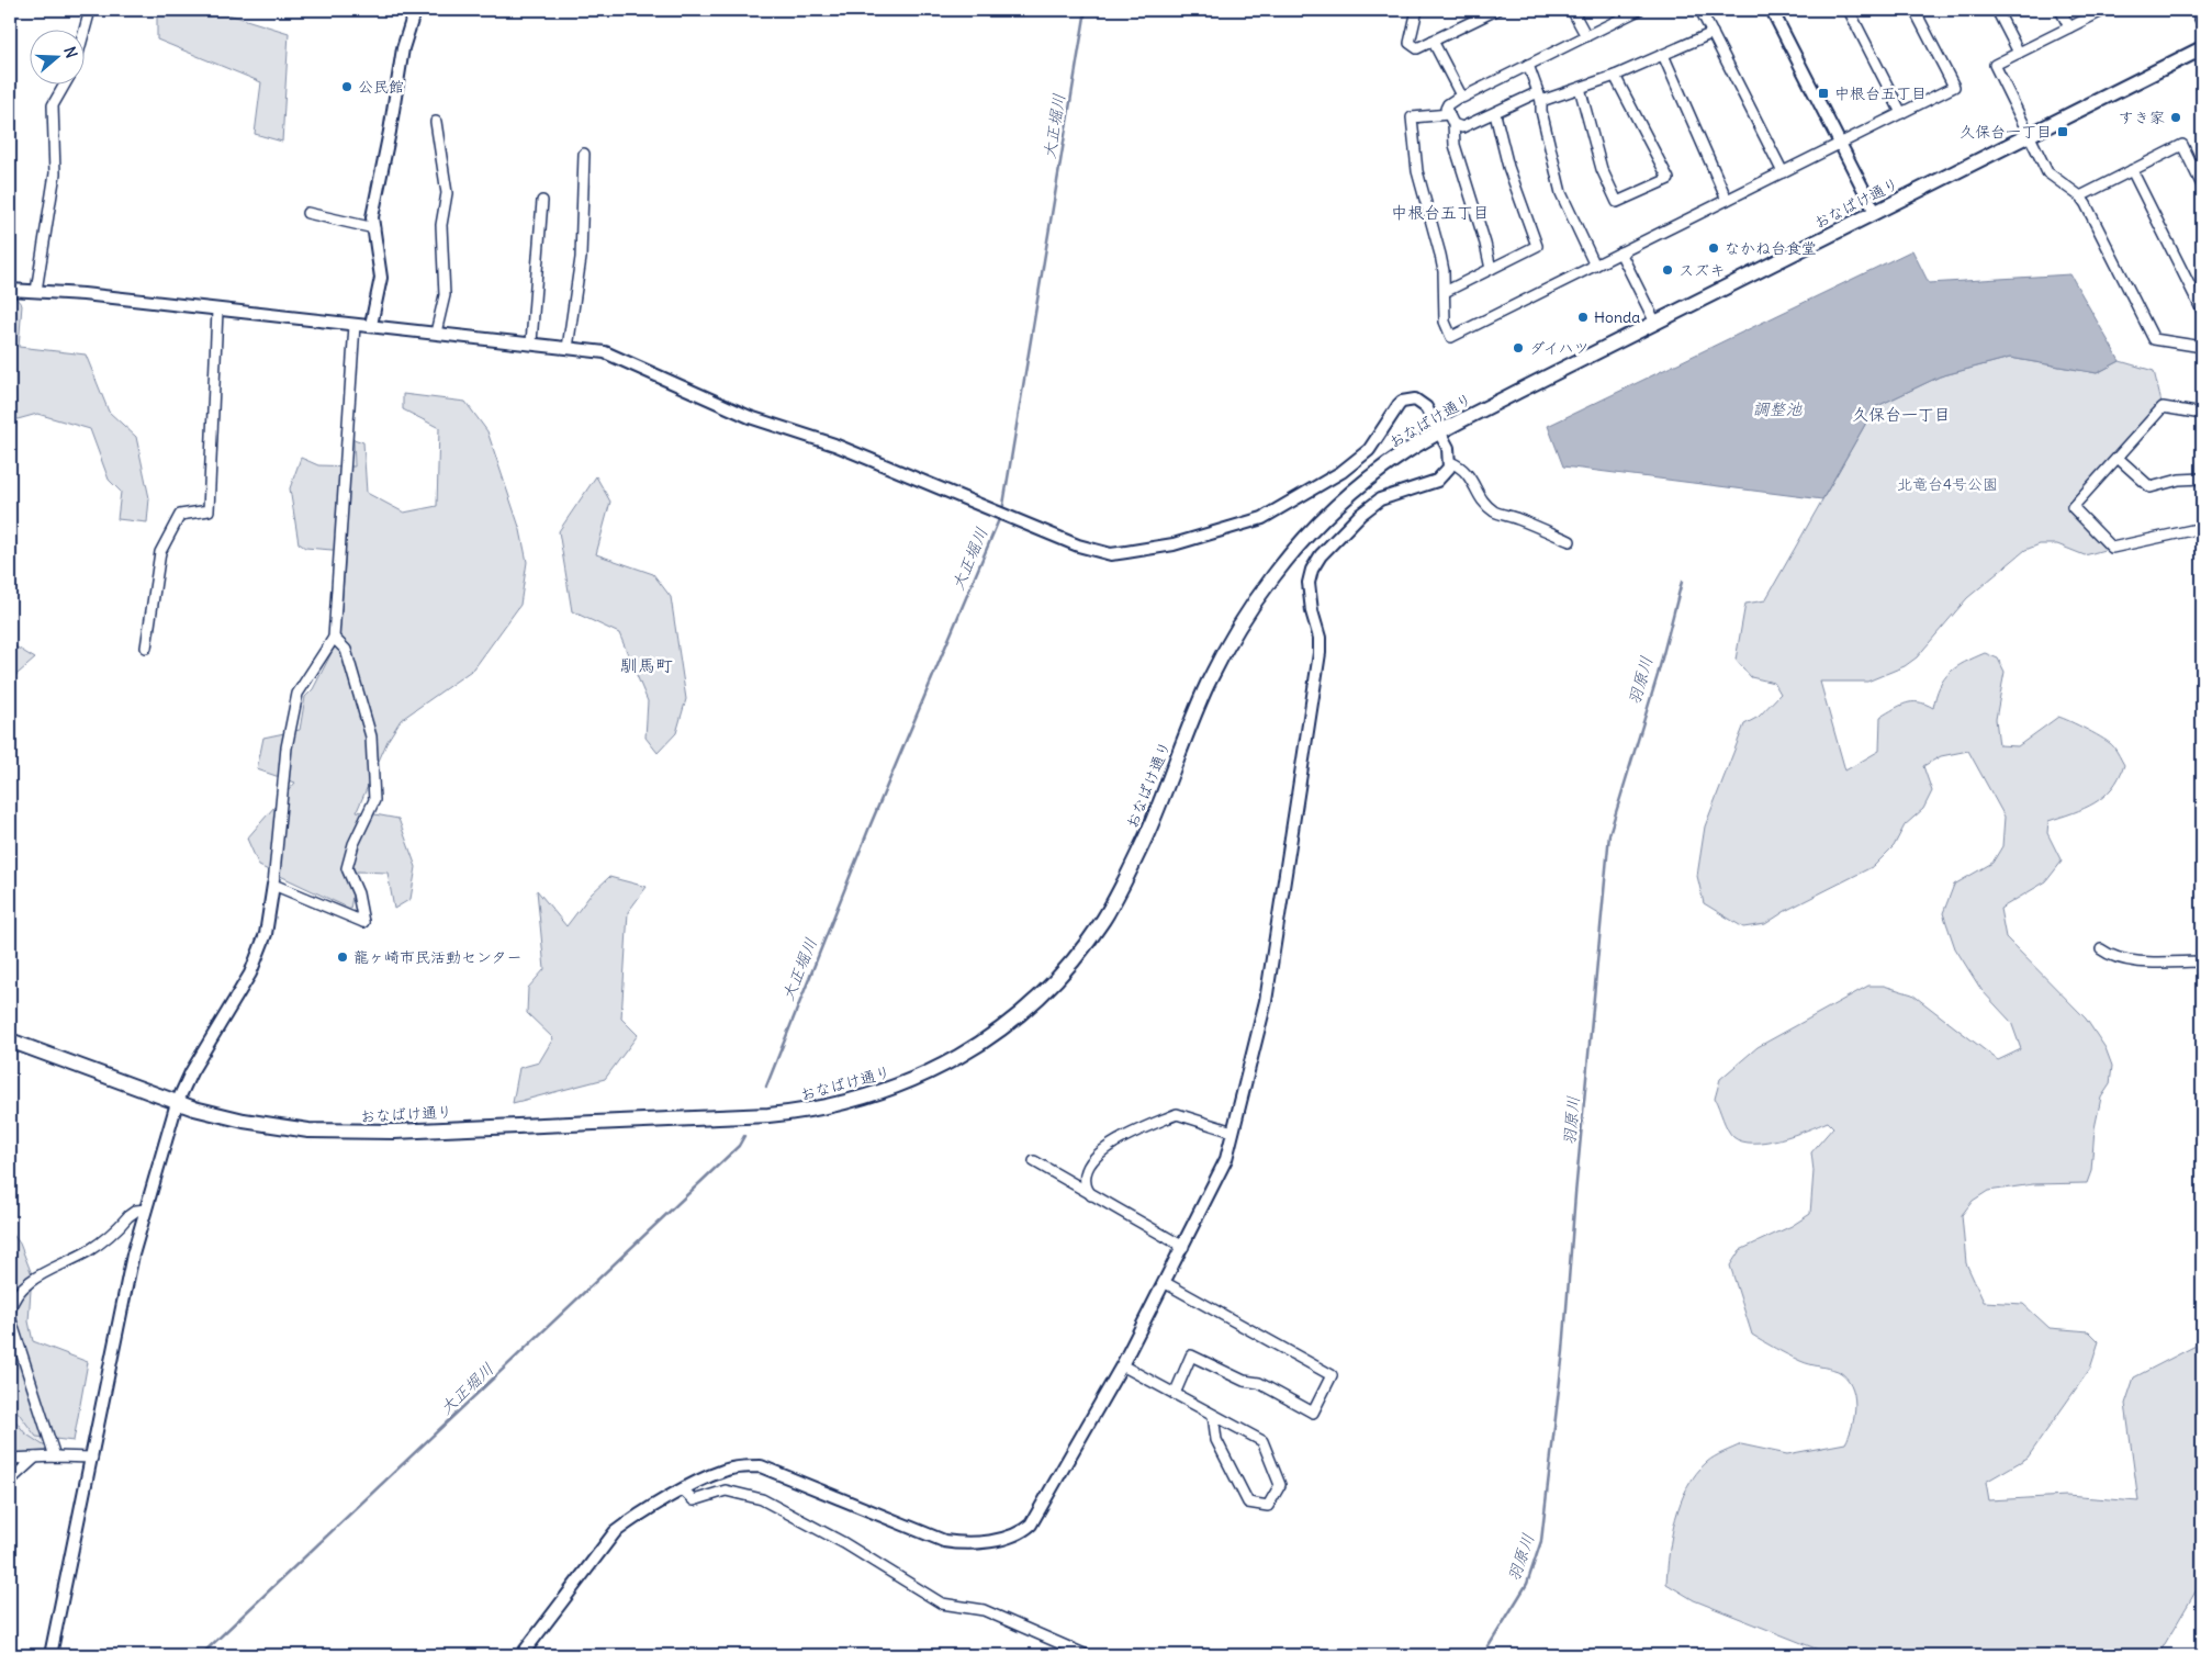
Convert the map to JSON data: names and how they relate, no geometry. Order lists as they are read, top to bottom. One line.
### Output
{"streets":{"main road":["おなばけ通り"]},"districts":["中根台五丁目","久保台一丁目","馴馬町"],"water":["大正堀川","調整池","羽原川"],"parks":["北竜台4号公園"],"places":{"other":["公民館","すき家","なかね台食堂","スズキ","Honda","ダイハツ","龍ヶ崎市民活動センター"],"transit":["中根台五丁目","久保台一丁目"]},"north":"right"}
